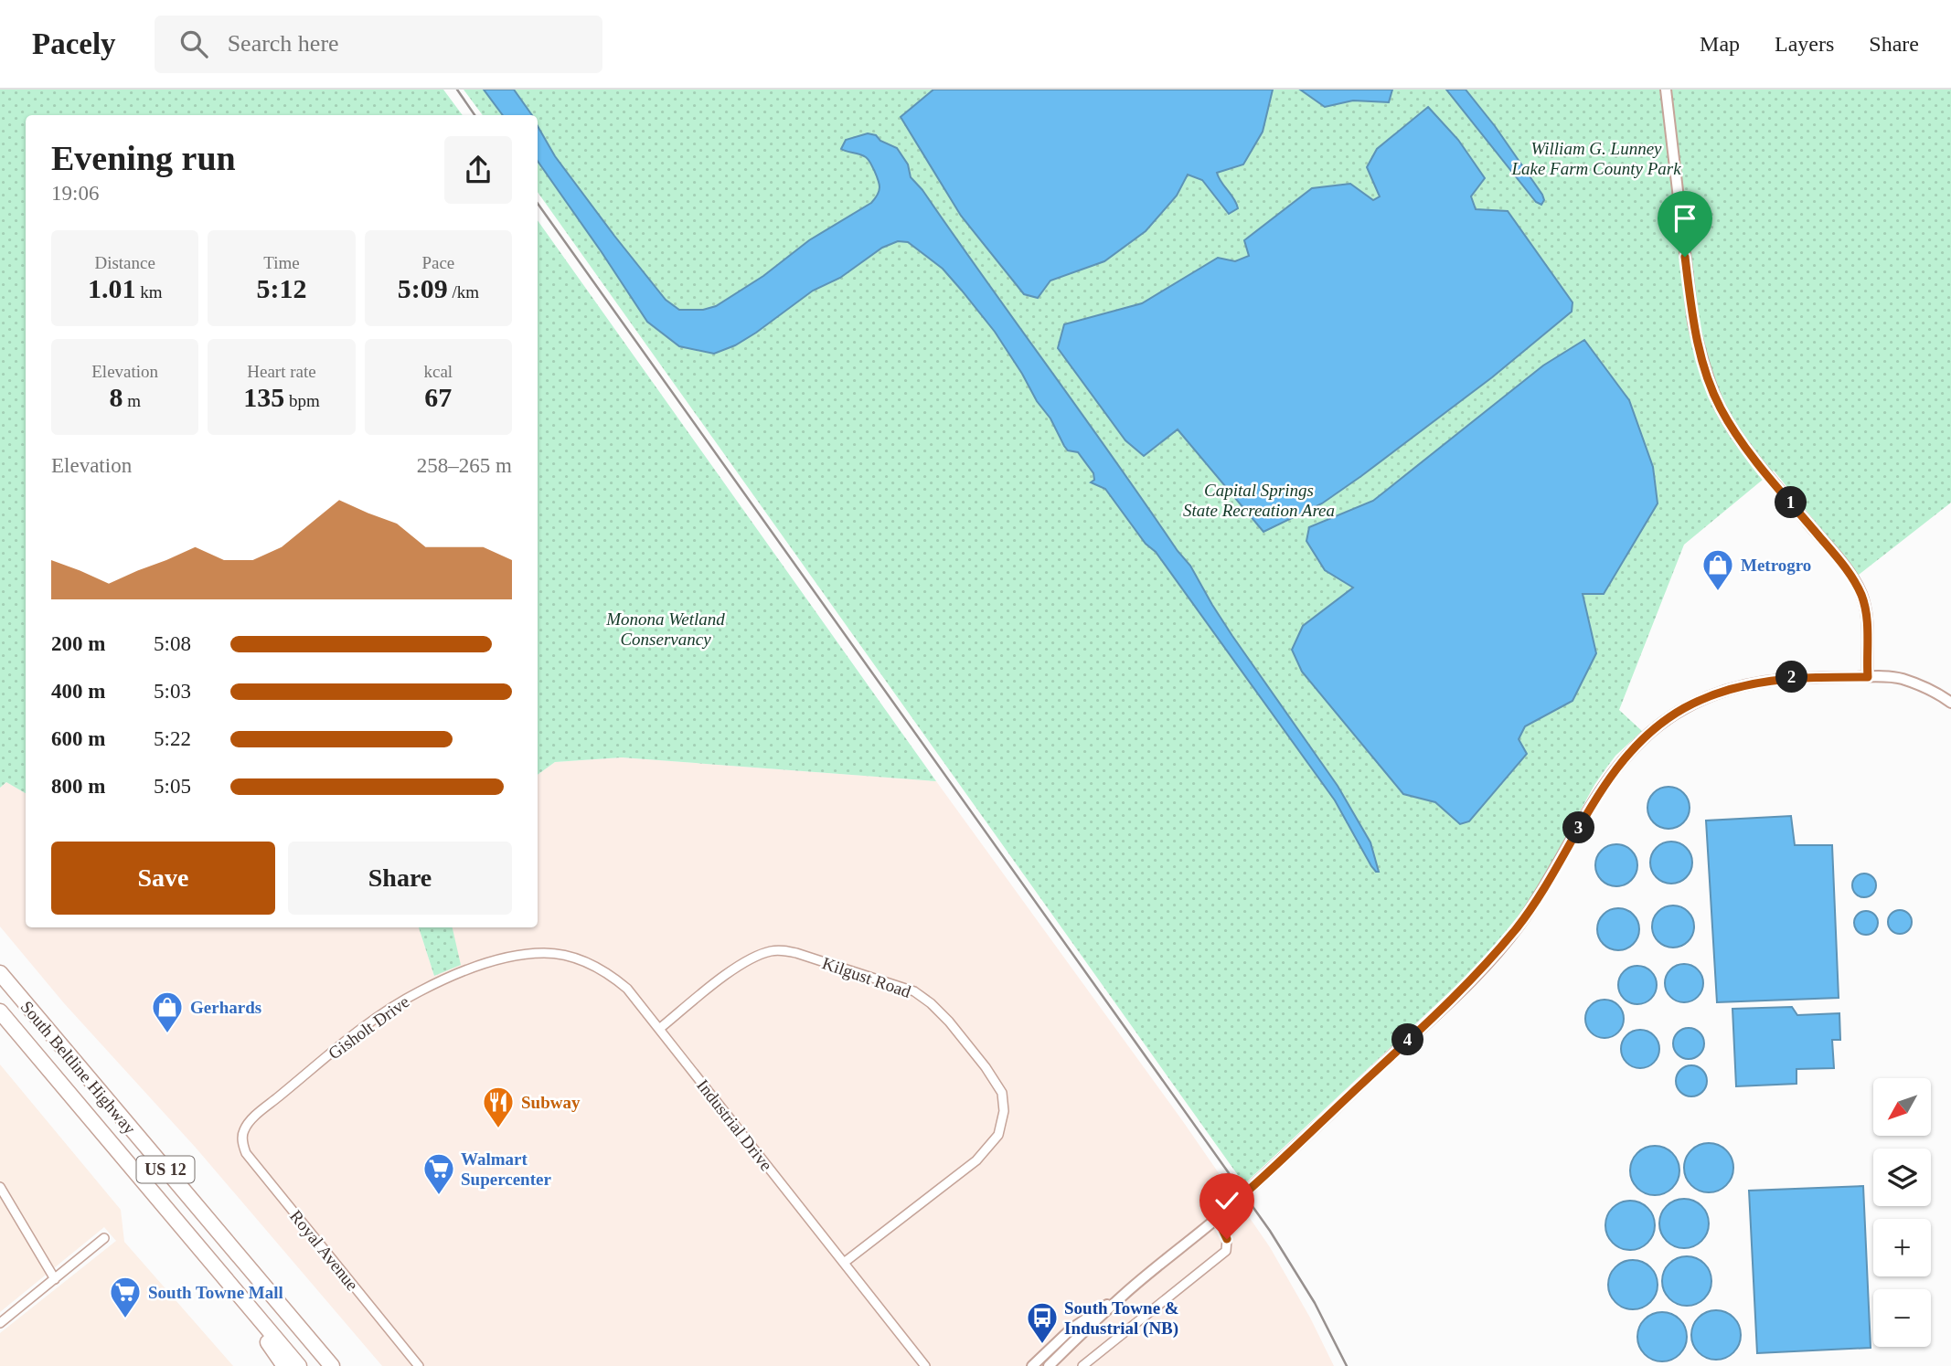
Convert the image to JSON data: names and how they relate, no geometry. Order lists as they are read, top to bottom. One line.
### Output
{"streets":{"highway":["South Beltline Highway","US 12"],"street":["Kilgust Road","Gisholt Drive","Industrial Drive","Royal Avenue"]},"crossings":[["Kilgust Road","Industrial Drive"],["Gisholt Drive","Industrial Drive"],["Gisholt Drive","Royal Avenue"]],"parks":["William G. Lunney Lake Farm County Park","Capital Springs State Recreation Area","Monona Wetland Conservancy"],"places":{"shop":["Metrogro","Gerhards"],"restaurant":["Subway"],"supermarket":["Walmart Supercenter","South Towne Mall"],"bus stop":["South Towne & Industrial (NB)"]},"north":"bottom left","page":{"header":"Pacely","search":"Search here","nav":["Map","Layers","Share"],"heading":["Evening run","19:06"],"stats":[["Distance","1.01 km"],["Time","5:12"],["Pace","5:09 /km"],["Elevation","8 m"],["Heart rate","135 bpm"],["kcal","67"]],"chart":["Elevation","258–265 m"],"pins":["1","2","3","4"],"list":[{"name":"200 m","note":"5:08"},{"name":"400 m","note":"5:03"},{"name":"600 m","note":"5:22"},{"name":"800 m","note":"5:05"}],"buttons":["Save","Share"],"map_buttons":["+","−"]}}
